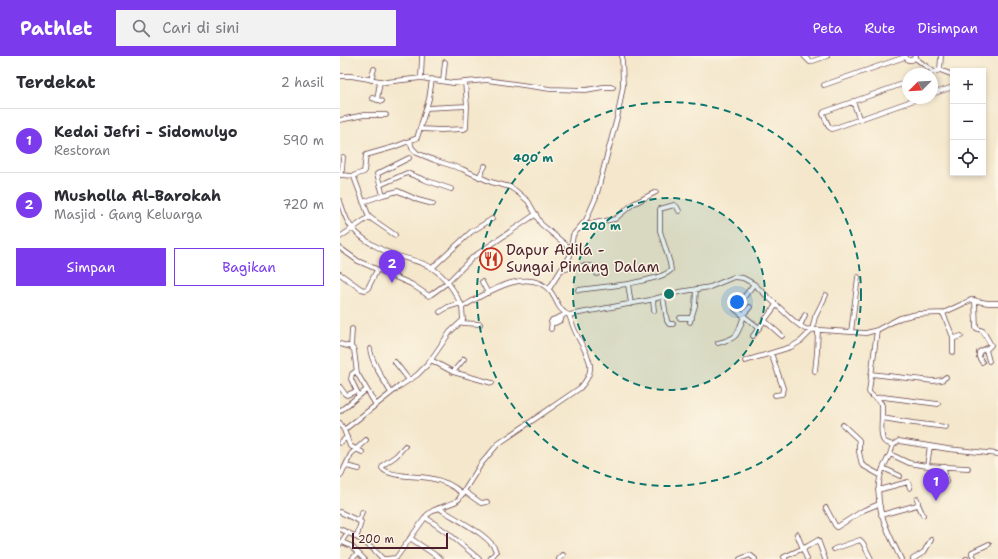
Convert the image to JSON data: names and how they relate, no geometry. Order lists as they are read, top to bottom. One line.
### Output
{"places":{"restaurant":["Dapur Adila - Sungai Pinang Dalam"]},"scale_bar":"200 m","north":"bottom left","page":{"header":"Pathlet","search":"Cari di sini","nav":["Peta","Rute","Disimpan"],"heading":["Terdekat","2 hasil"],"map_buttons":["+","−"],"list":[{"mark":"1","name":"Kedai Jefri - Sidomulyo","note":"Restoran","value":"590 m"},{"mark":"2","name":"Musholla Al-Barokah","note":"Masjid · Gang Keluarga","value":"720 m"}],"buttons":["Simpan","Bagikan"],"pins":["2","1"],"scale":"200 m"},"rings":["400 m","200 m"]}
